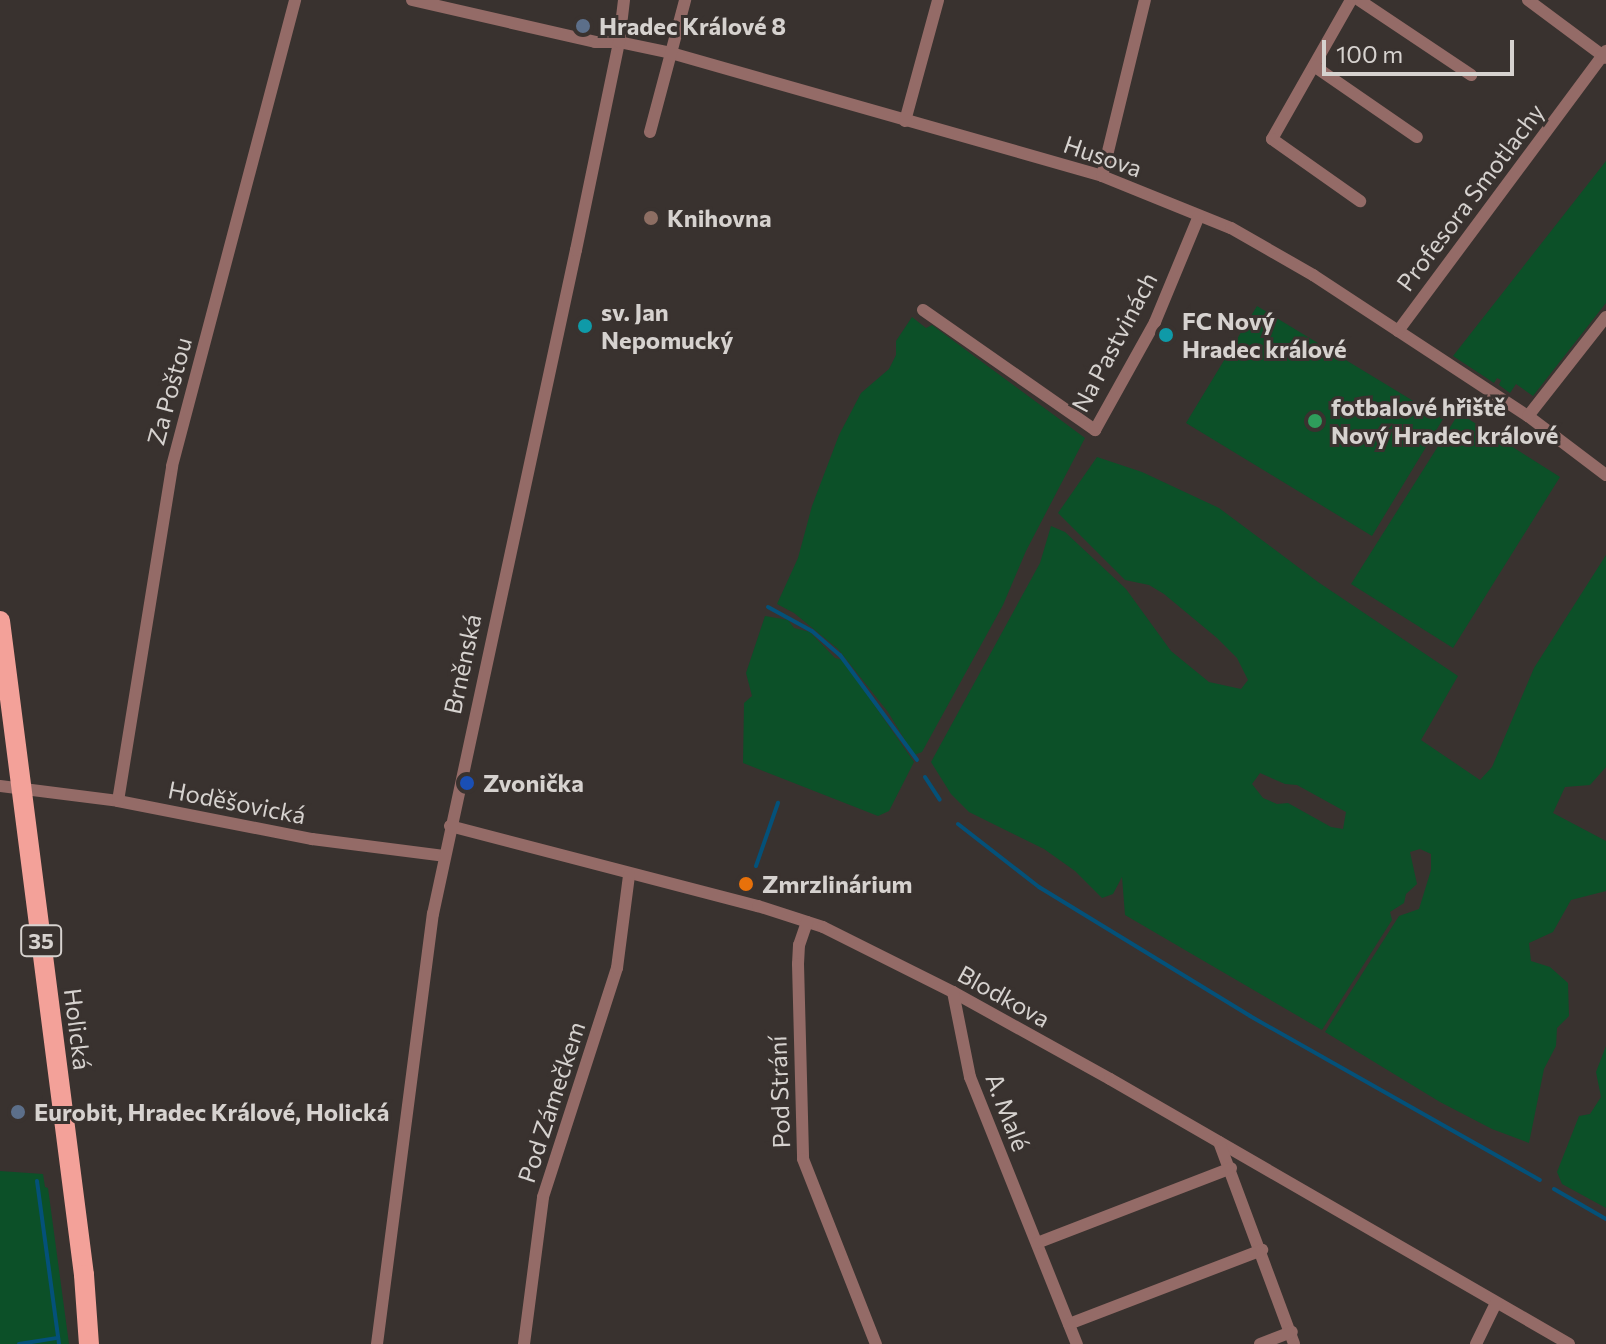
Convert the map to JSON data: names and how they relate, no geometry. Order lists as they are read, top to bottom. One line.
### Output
{"streets":{"main road":["35","Holická"],"street":["Husova","Profesora Smotlachy","Na Pastvinách","Za Poštou","Brněnská","Hoděšovická","Blodkova","Pod Strání","Pod Zámečkem","A. Malé"]},"crossings":[["Husova","Profesora Smotlachy"],["Husova","Na Pastvinách"],["Husova","Brněnská"],["Za Poštou","Hoděšovická"],["Brněnská","Hoděšovická"],["Brněnská","Blodkova"],["Hoděšovická","Holická"],["Blodkova","Pod Strání"],["Blodkova","Pod Zámečkem"],["Blodkova","A. Malé"]],"places":["Hradec Králové 8","Knihovna","sv. Jan Nepomucký","FC Nový Hradec králové","fotbalové hřiště Nový Hradec králové","Zvonička","Zmrzlinárium","Eurobit, Hradec Králové, Holická"],"scale_bar":"100 m"}
